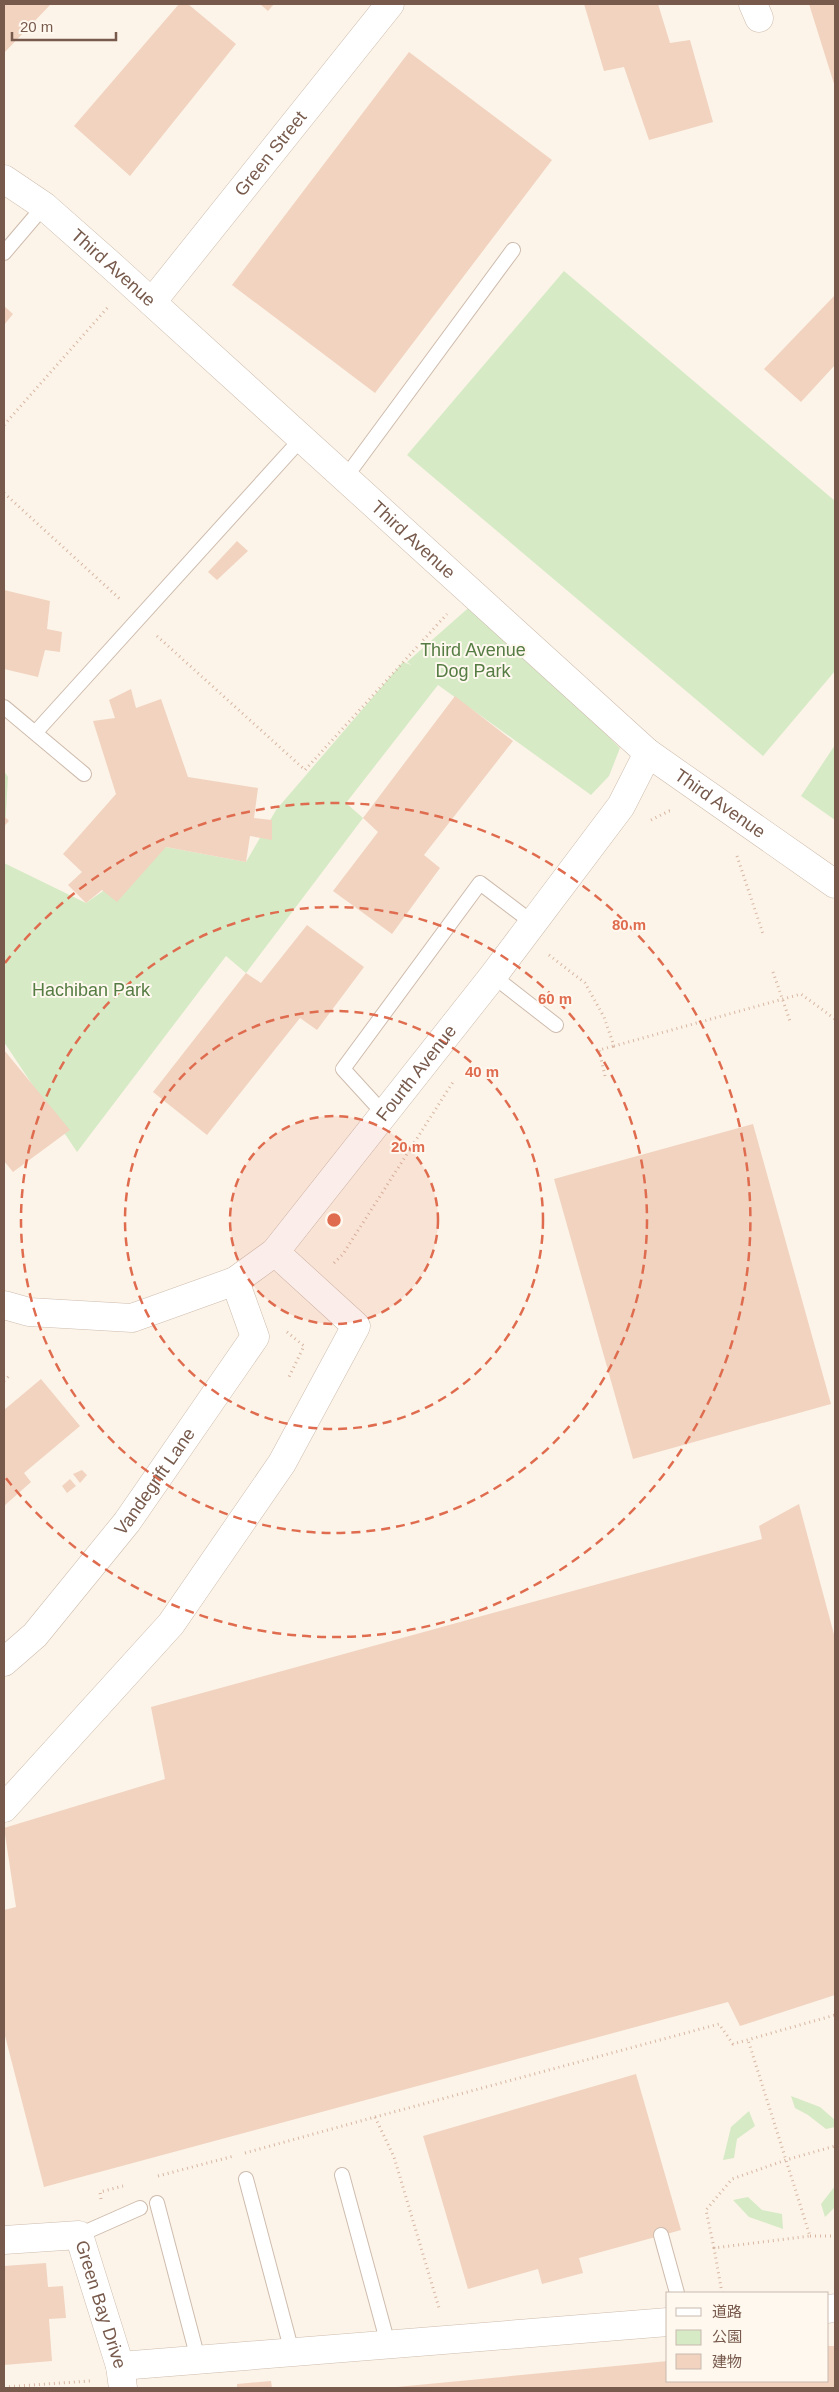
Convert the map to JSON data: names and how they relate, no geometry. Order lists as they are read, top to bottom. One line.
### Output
{"streets":{"street":["Green Street","Third Avenue","Fourth Avenue","Vandegrift Lane","Green Bay Drive"]},"crossings":[["Green Street","Third Avenue"],["Third Avenue","Fourth Avenue"],["Fourth Avenue","Vandegrift Lane"]],"parks":["Third Avenue Dog Park","Hachiban Park"],"legend":["道路","公園","建物"],"scale_bar":"20 m","rings":["80 m","60 m","40 m","20 m"]}
